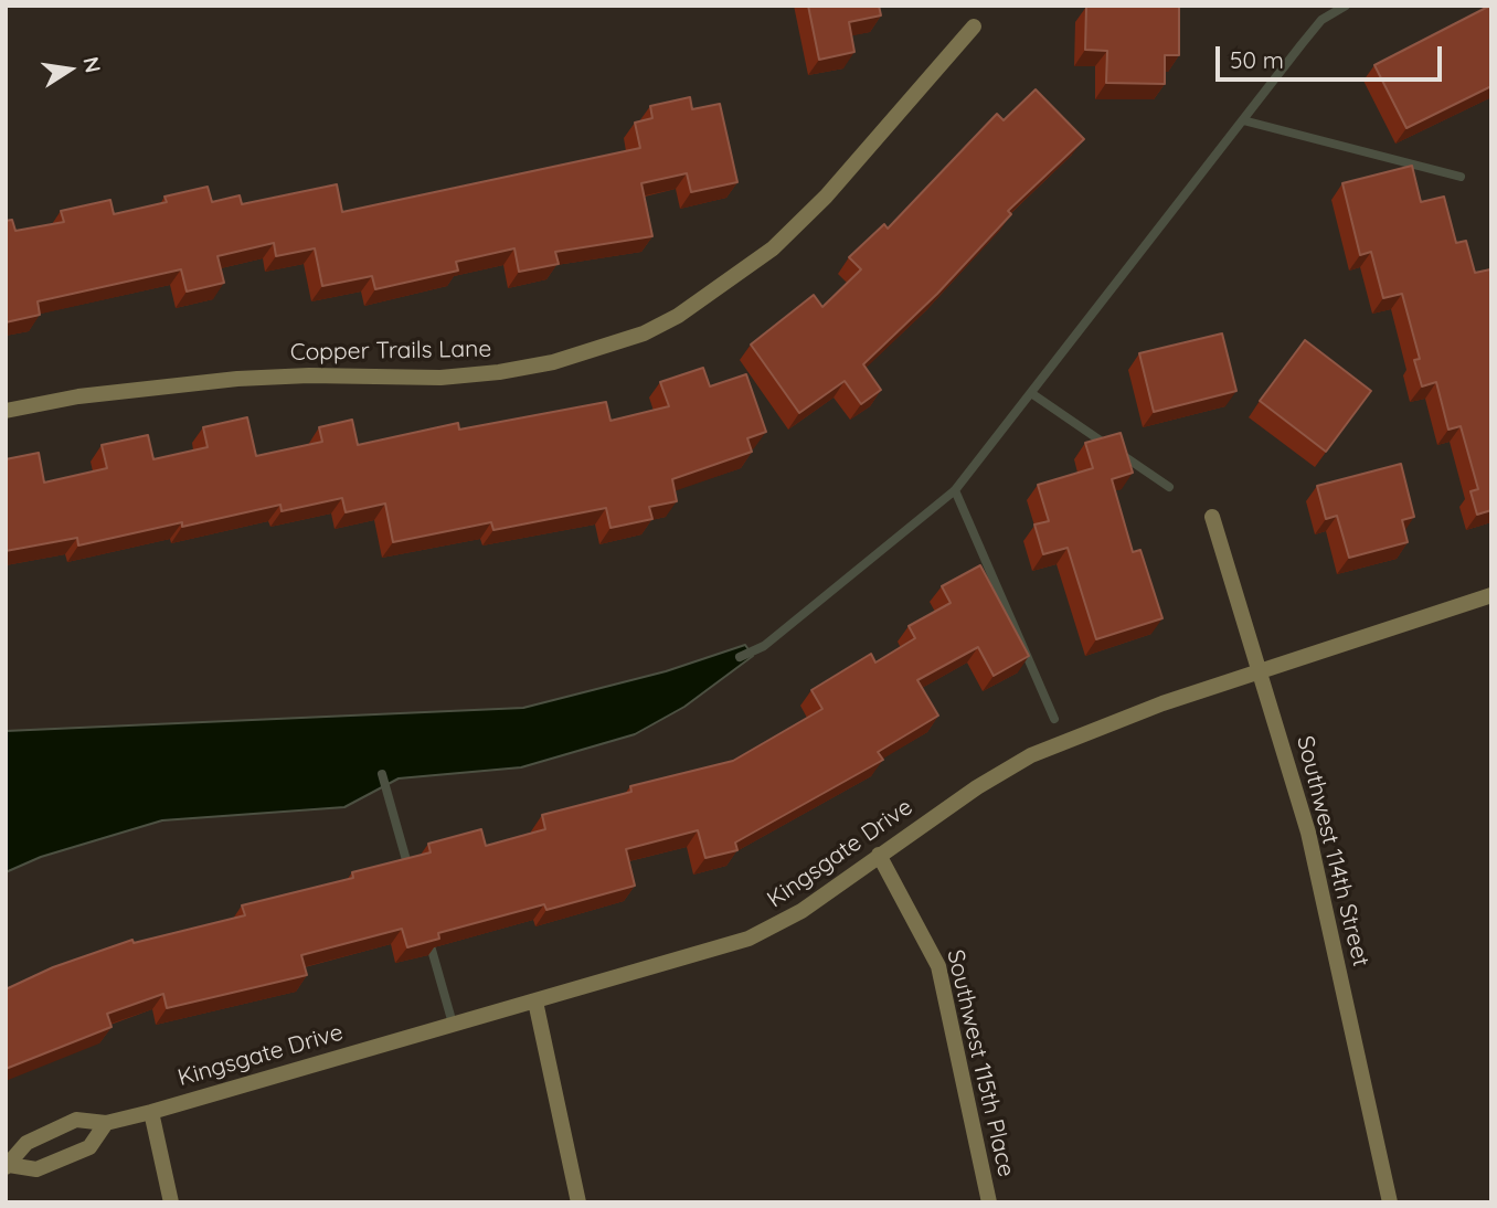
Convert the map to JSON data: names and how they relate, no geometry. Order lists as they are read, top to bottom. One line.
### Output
{"streets":{"street":["Copper Trails Lane","Southwest 114th Street","Kingsgate Drive","Southwest 115th Place"]},"crossings":[["Southwest 114th Street","Kingsgate Drive"],["Kingsgate Drive","Southwest 115th Place"]],"scale_bar":"50 m","north":"right"}
